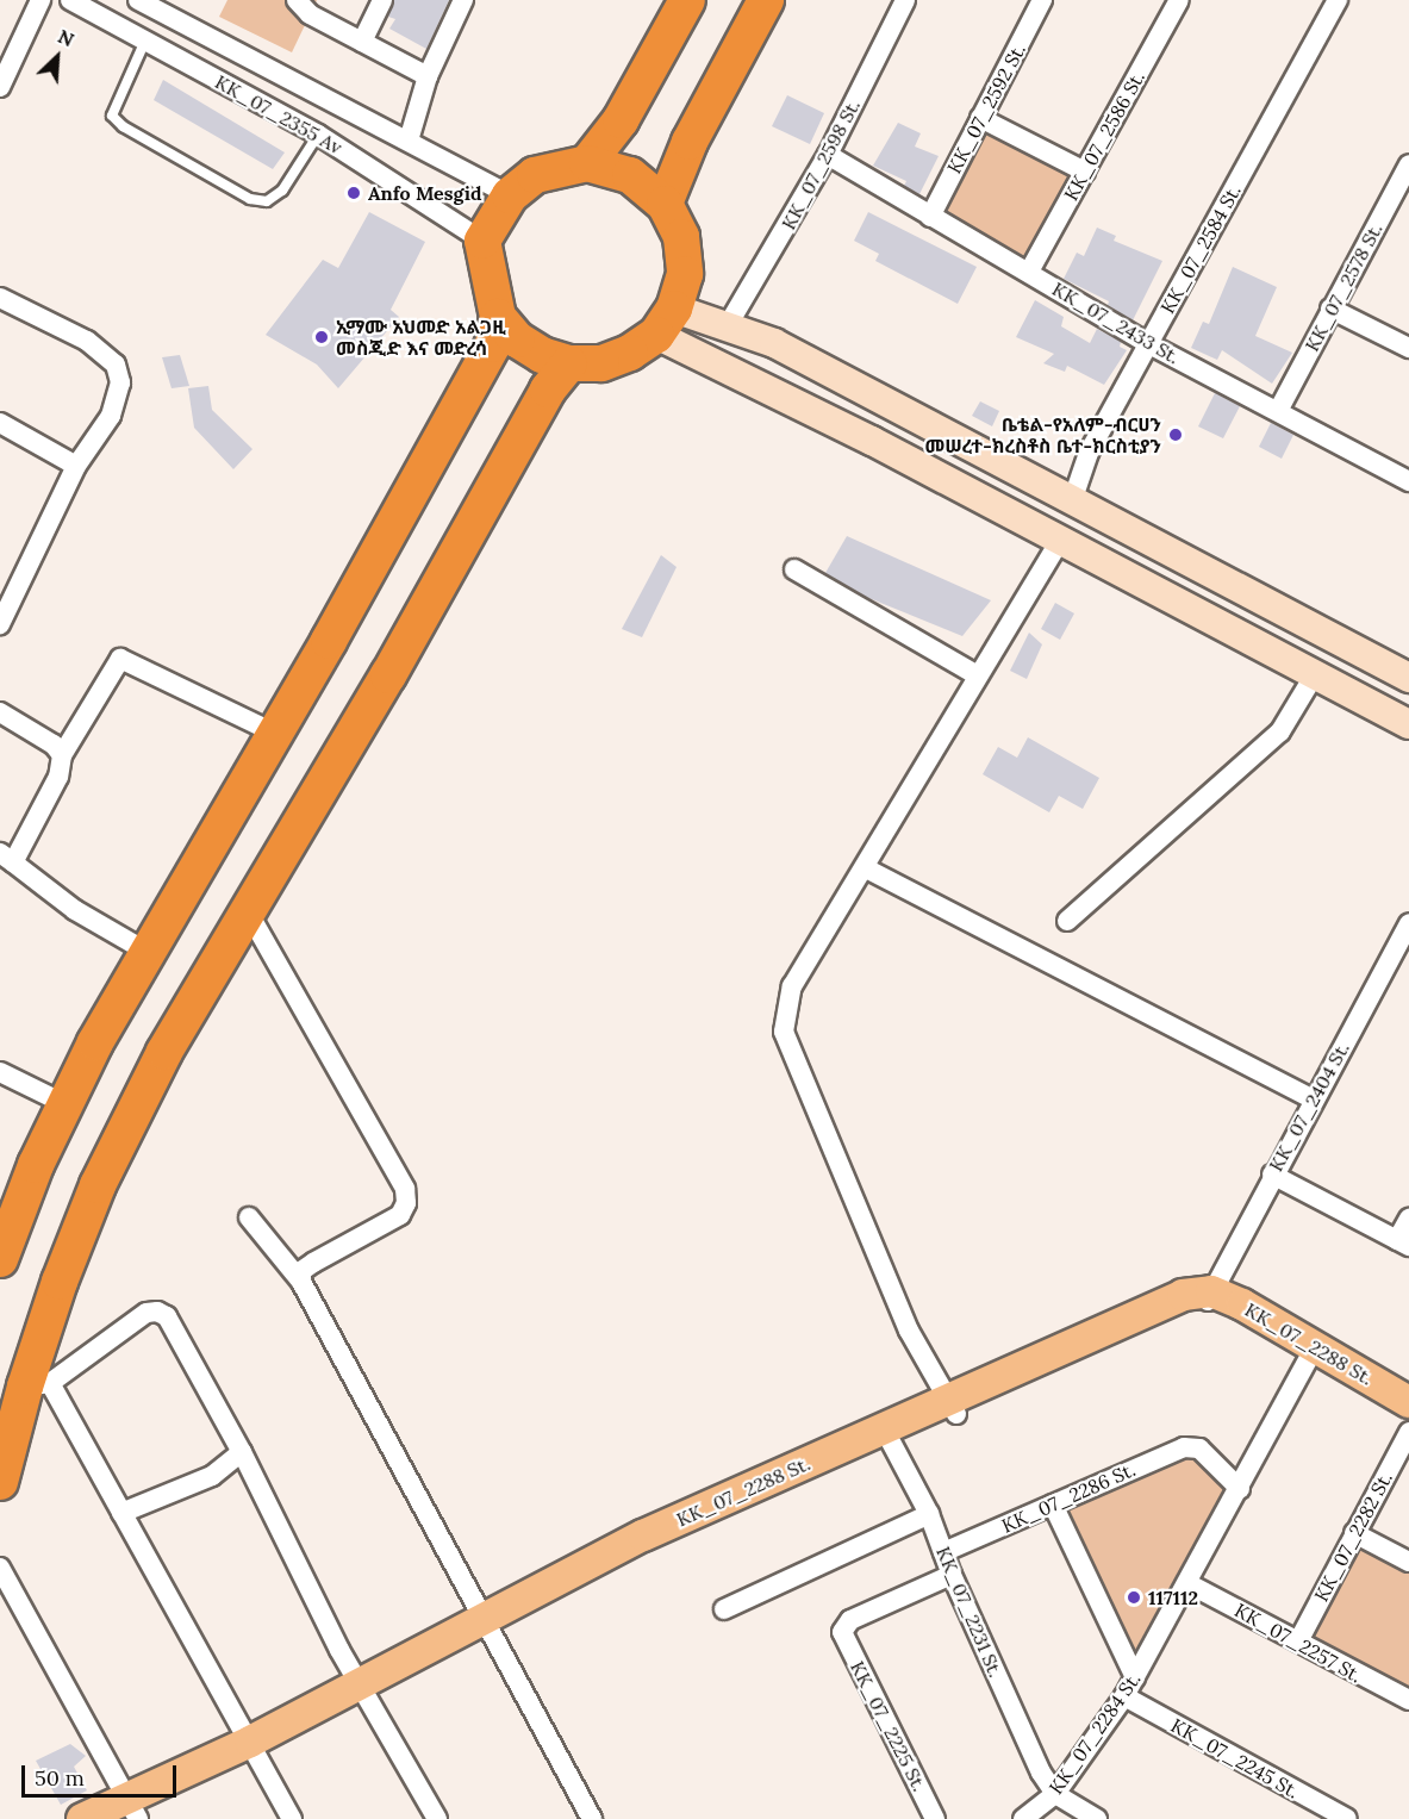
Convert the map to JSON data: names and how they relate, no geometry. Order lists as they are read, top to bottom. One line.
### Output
{"streets":{"main road":["KK_07_2288 St."],"street":["KK_07_2592 St.","KK_07_2355 Av","KK_07_2586 St.","KK_07_2598 St.","KK_07_2584 St.","KK_07_2578 St.","KK_07_2433 St.","KK_07_2404 St.","KK_07_2286 St.","KK_07_2282 St.","KK_07_2231 St.","KK_07_2257 St.","KK_07_2225 St.","KK_07_2284 St.","KK_07_2245 St."]},"crossings":[["KK_07_2592 St.","KK_07_2433 St."],["KK_07_2586 St.","KK_07_2433 St."],["KK_07_2598 St.","KK_07_2433 St."],["KK_07_2584 St.","KK_07_2433 St."],["KK_07_2578 St.","KK_07_2433 St."],["KK_07_2404 St.","KK_07_2288 St."],["KK_07_2288 St.","KK_07_2231 St."],["KK_07_2288 St.","KK_07_2284 St."],["KK_07_2286 St.","KK_07_2231 St."],["KK_07_2286 St.","KK_07_2284 St."],["KK_07_2282 St.","KK_07_2257 St."],["KK_07_2231 St.","KK_07_2225 St."],["KK_07_2231 St.","KK_07_2284 St."],["KK_07_2257 St.","KK_07_2284 St."],["KK_07_2284 St.","KK_07_2245 St."]],"places":["Anfo Mesgid","ኢማሙ አህመድ አልጋዚ መስጂድ እና መድረሳ","ቤቴል-የአለም-ብርሀን መሠረተ-ክረስቶስ ቤተ-ክርስቲያን","117112"],"scale_bar":"50 m","north":"top right"}
